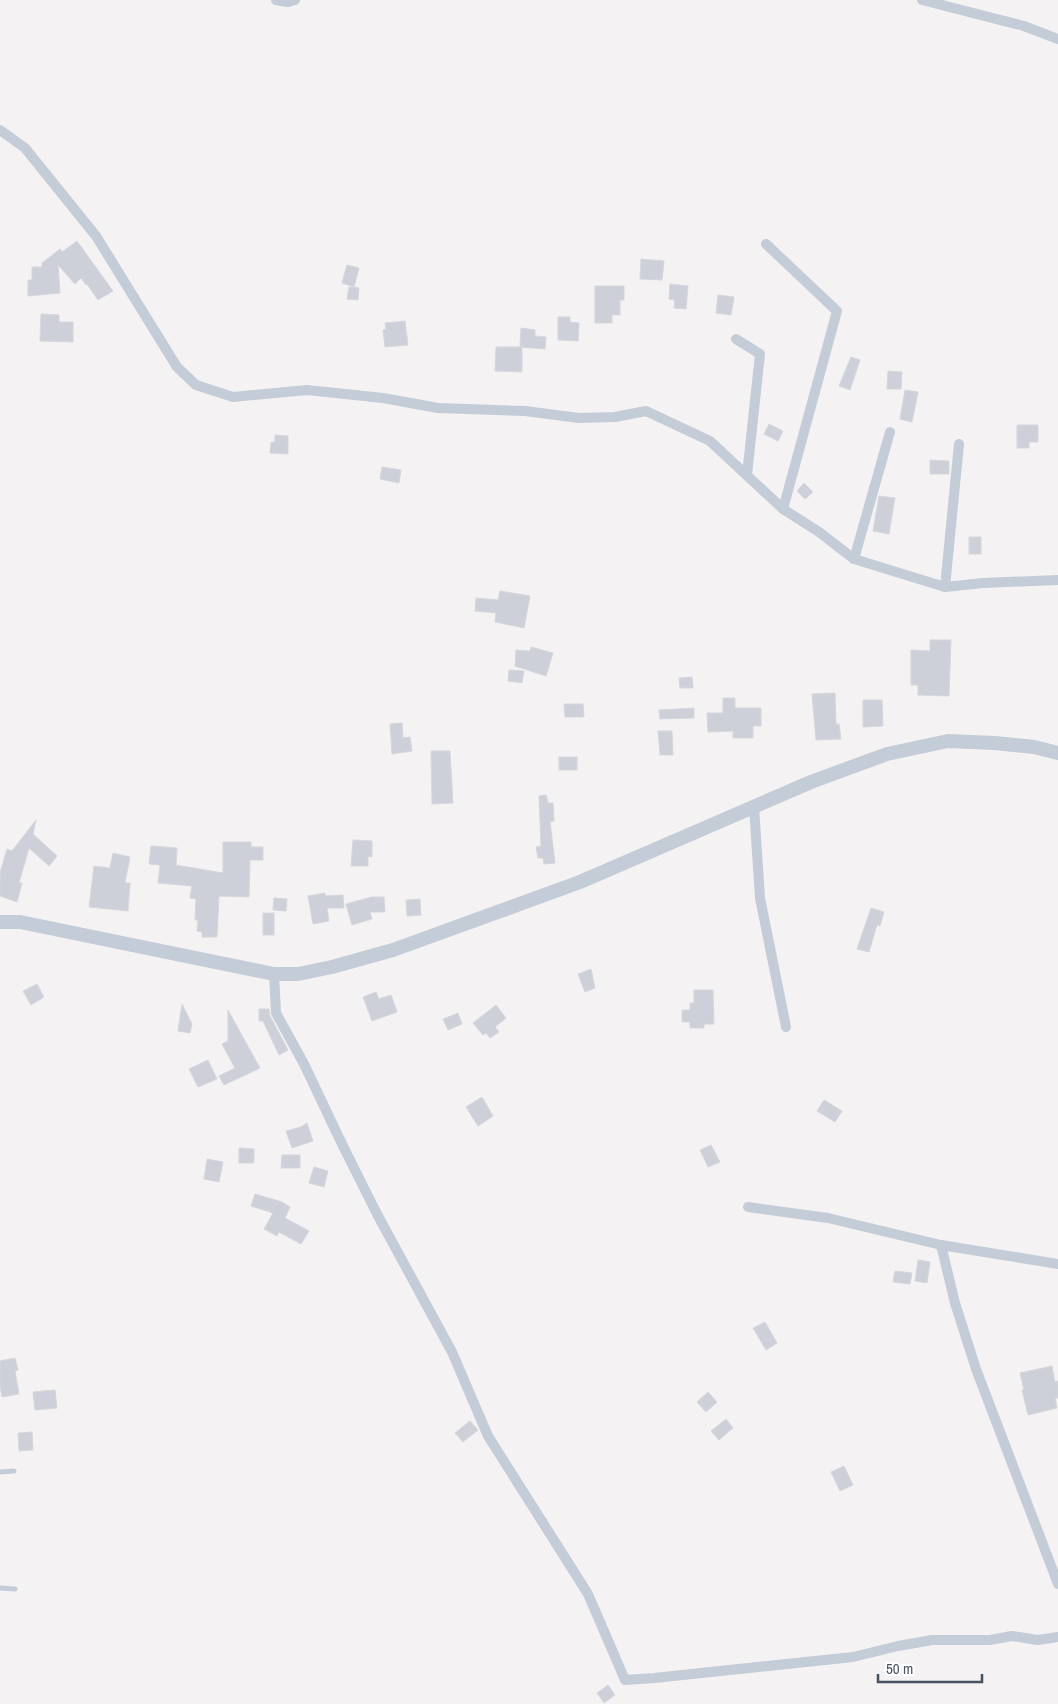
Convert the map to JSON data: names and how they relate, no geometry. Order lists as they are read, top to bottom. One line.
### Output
{"scale_bar":"50 m"}
